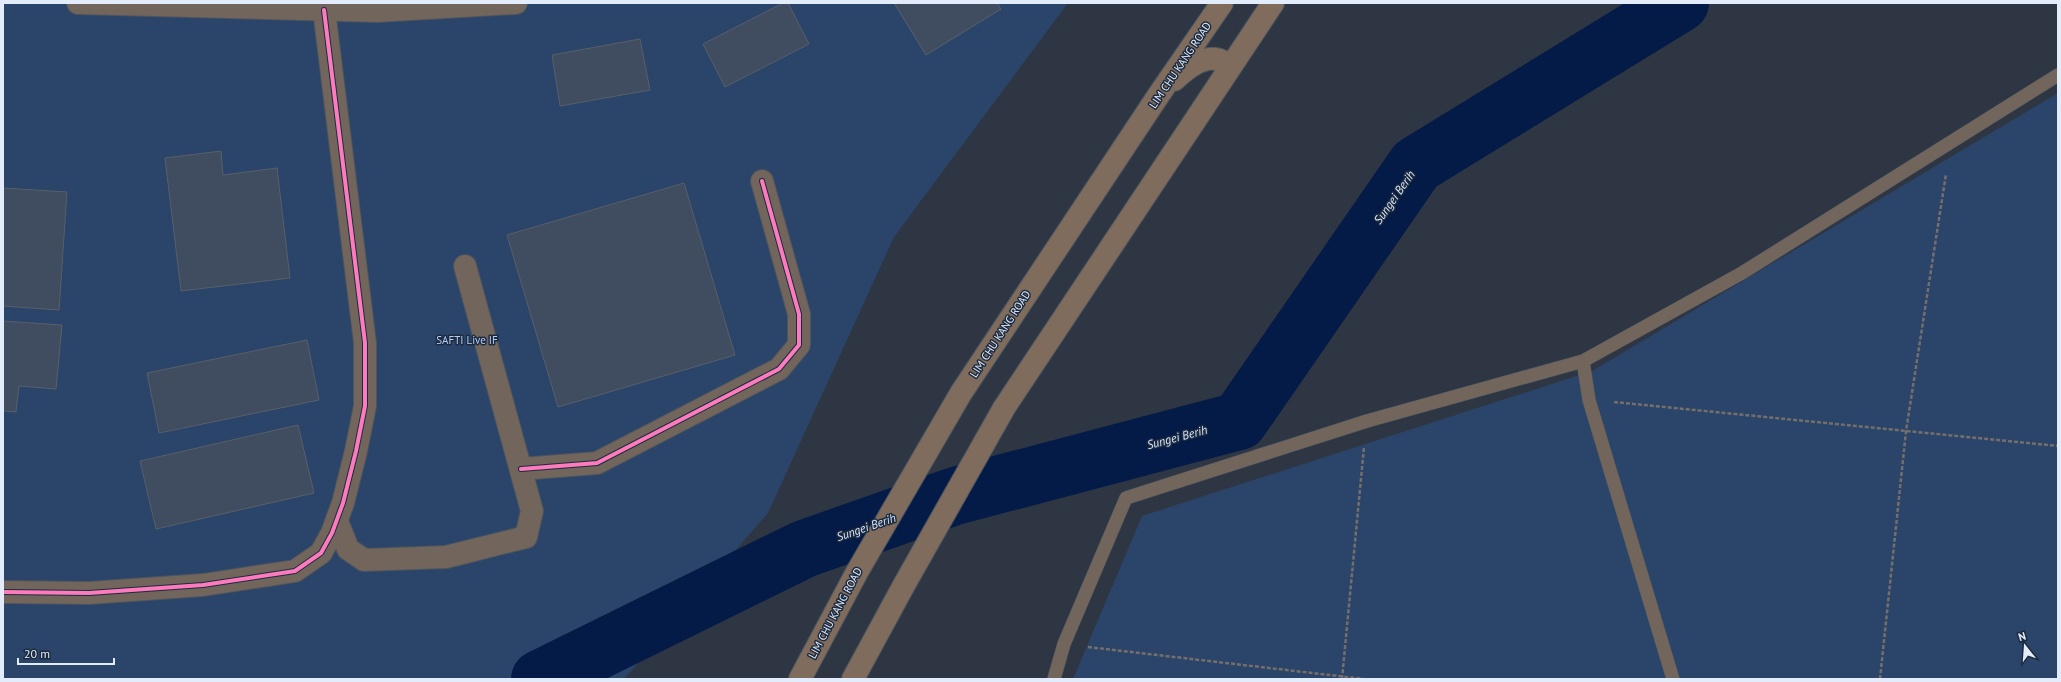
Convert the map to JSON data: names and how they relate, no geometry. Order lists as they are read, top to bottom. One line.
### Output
{"streets":{"main road":["LIM CHU KANG ROAD"]},"water":["Sungei Berih"],"parks":["SAFTI Live IF"],"scale_bar":"20 m","north":"top"}
